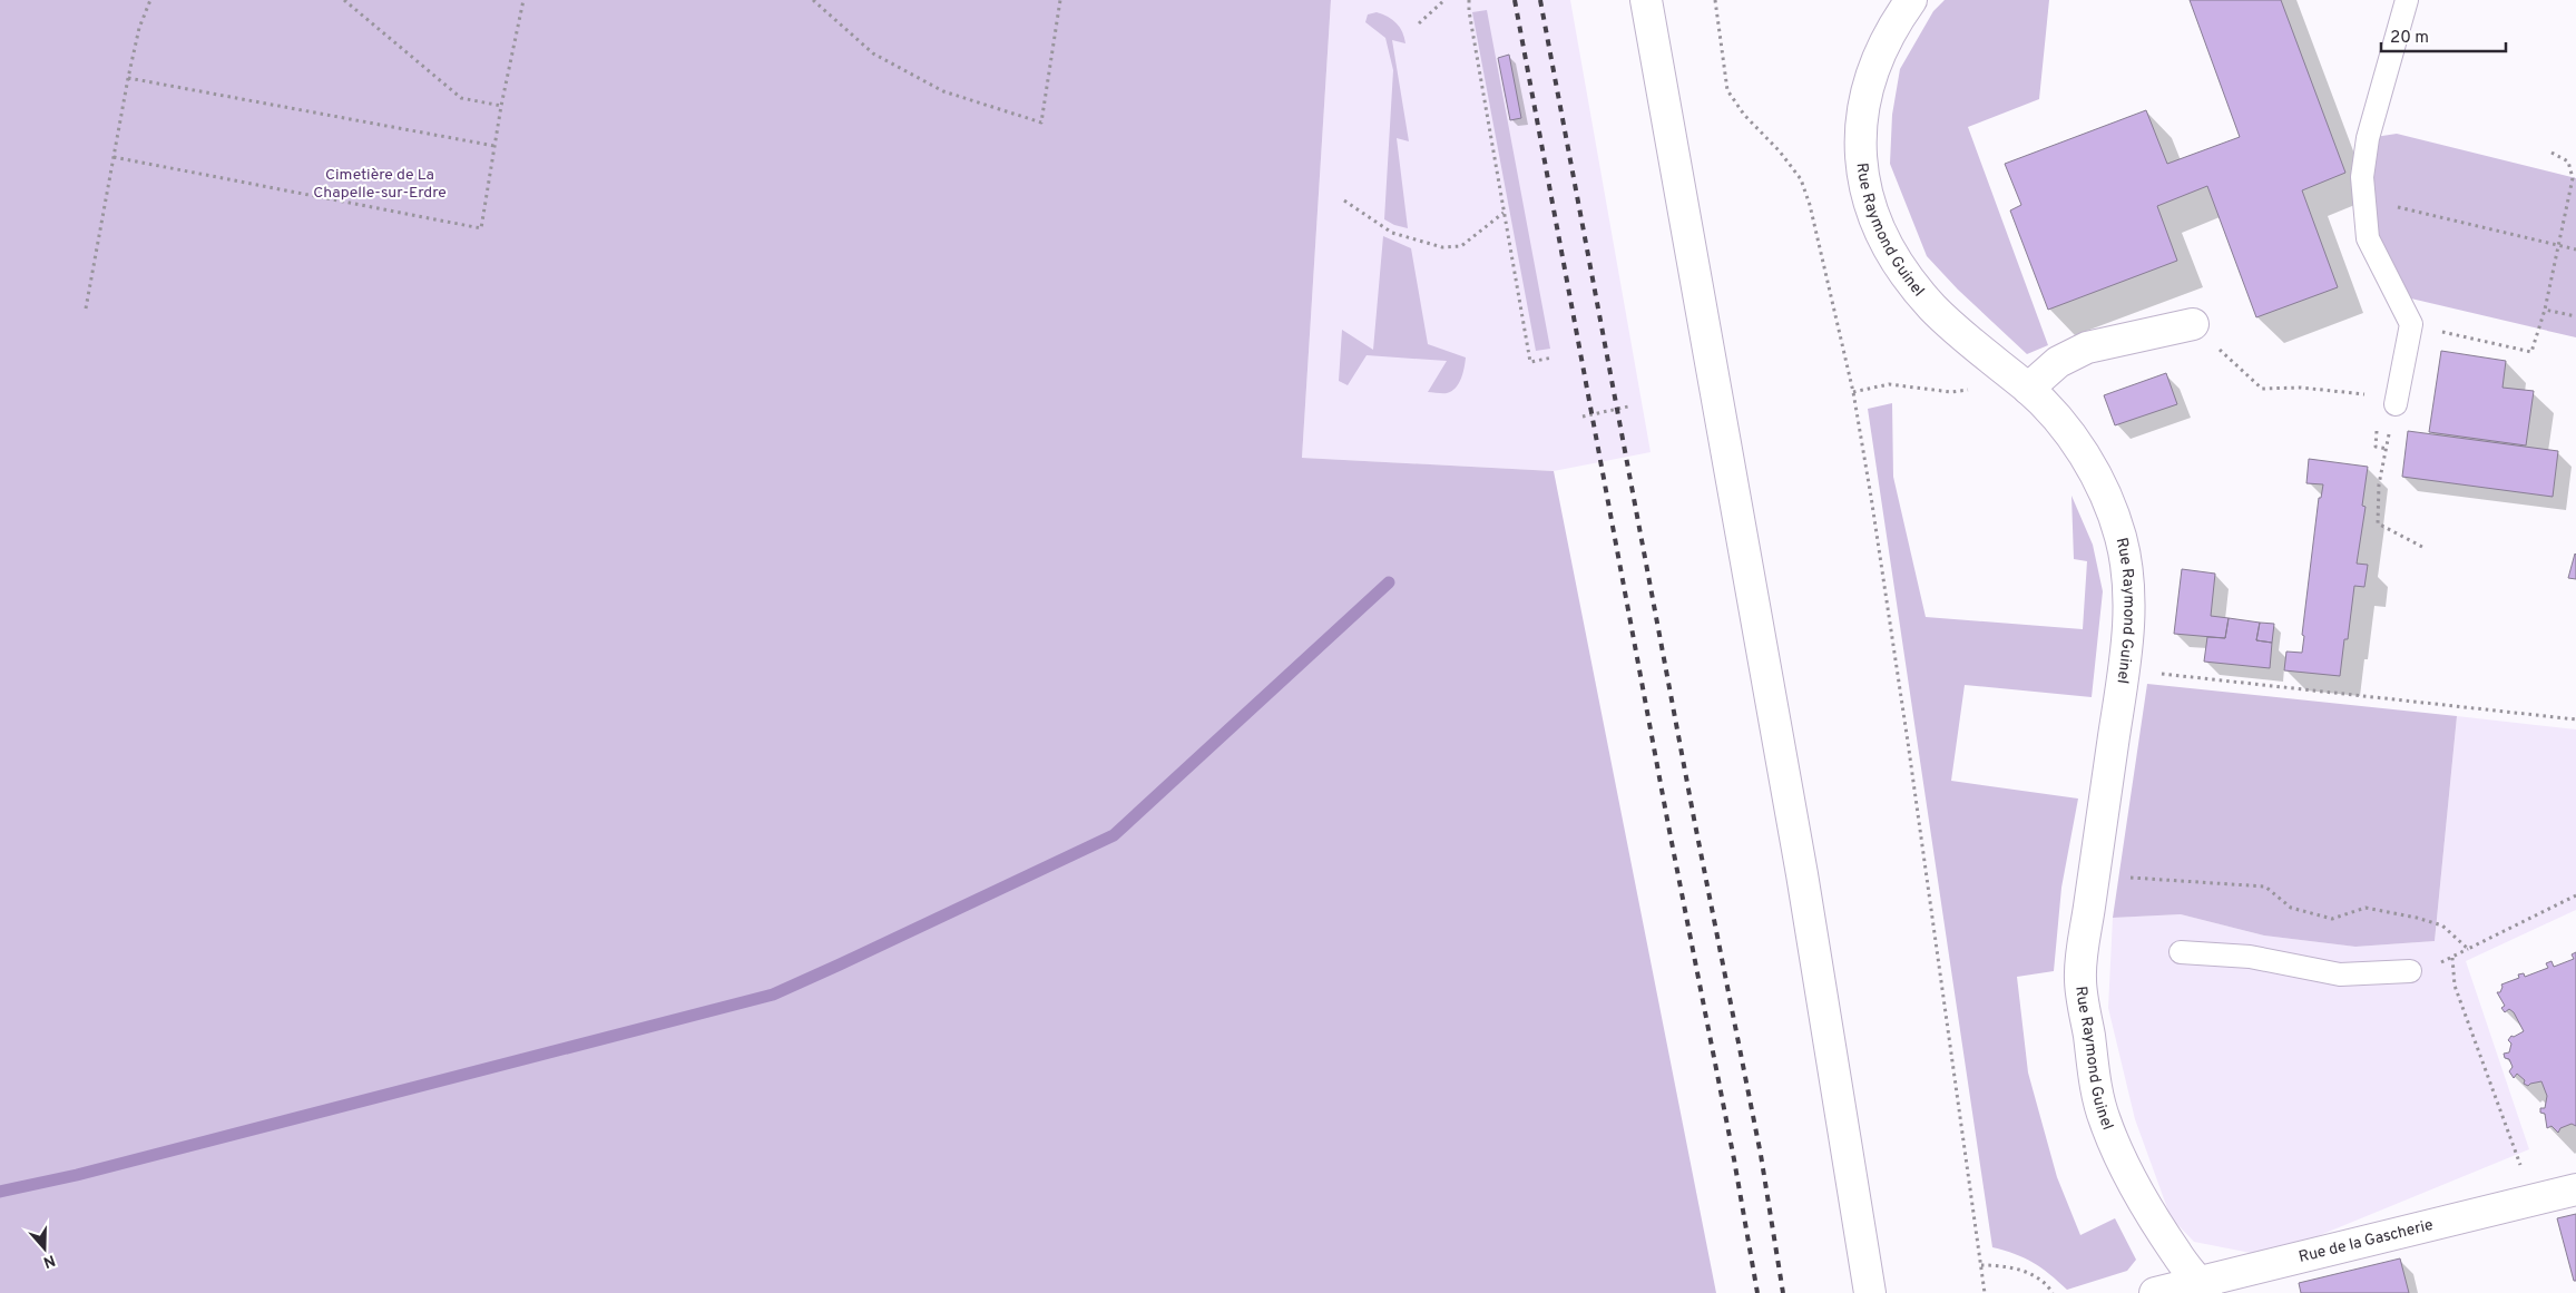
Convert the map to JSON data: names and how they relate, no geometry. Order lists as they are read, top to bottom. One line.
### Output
{"streets":{"street":["Rue Raymond Guinel","Rue de la Gascherie"]},"crossings":[["Rue Raymond Guinel","Rue de la Gascherie"]],"parks":["Cimetière de La Chapelle-sur-Erdre"],"scale_bar":"20 m","north":"bottom"}
